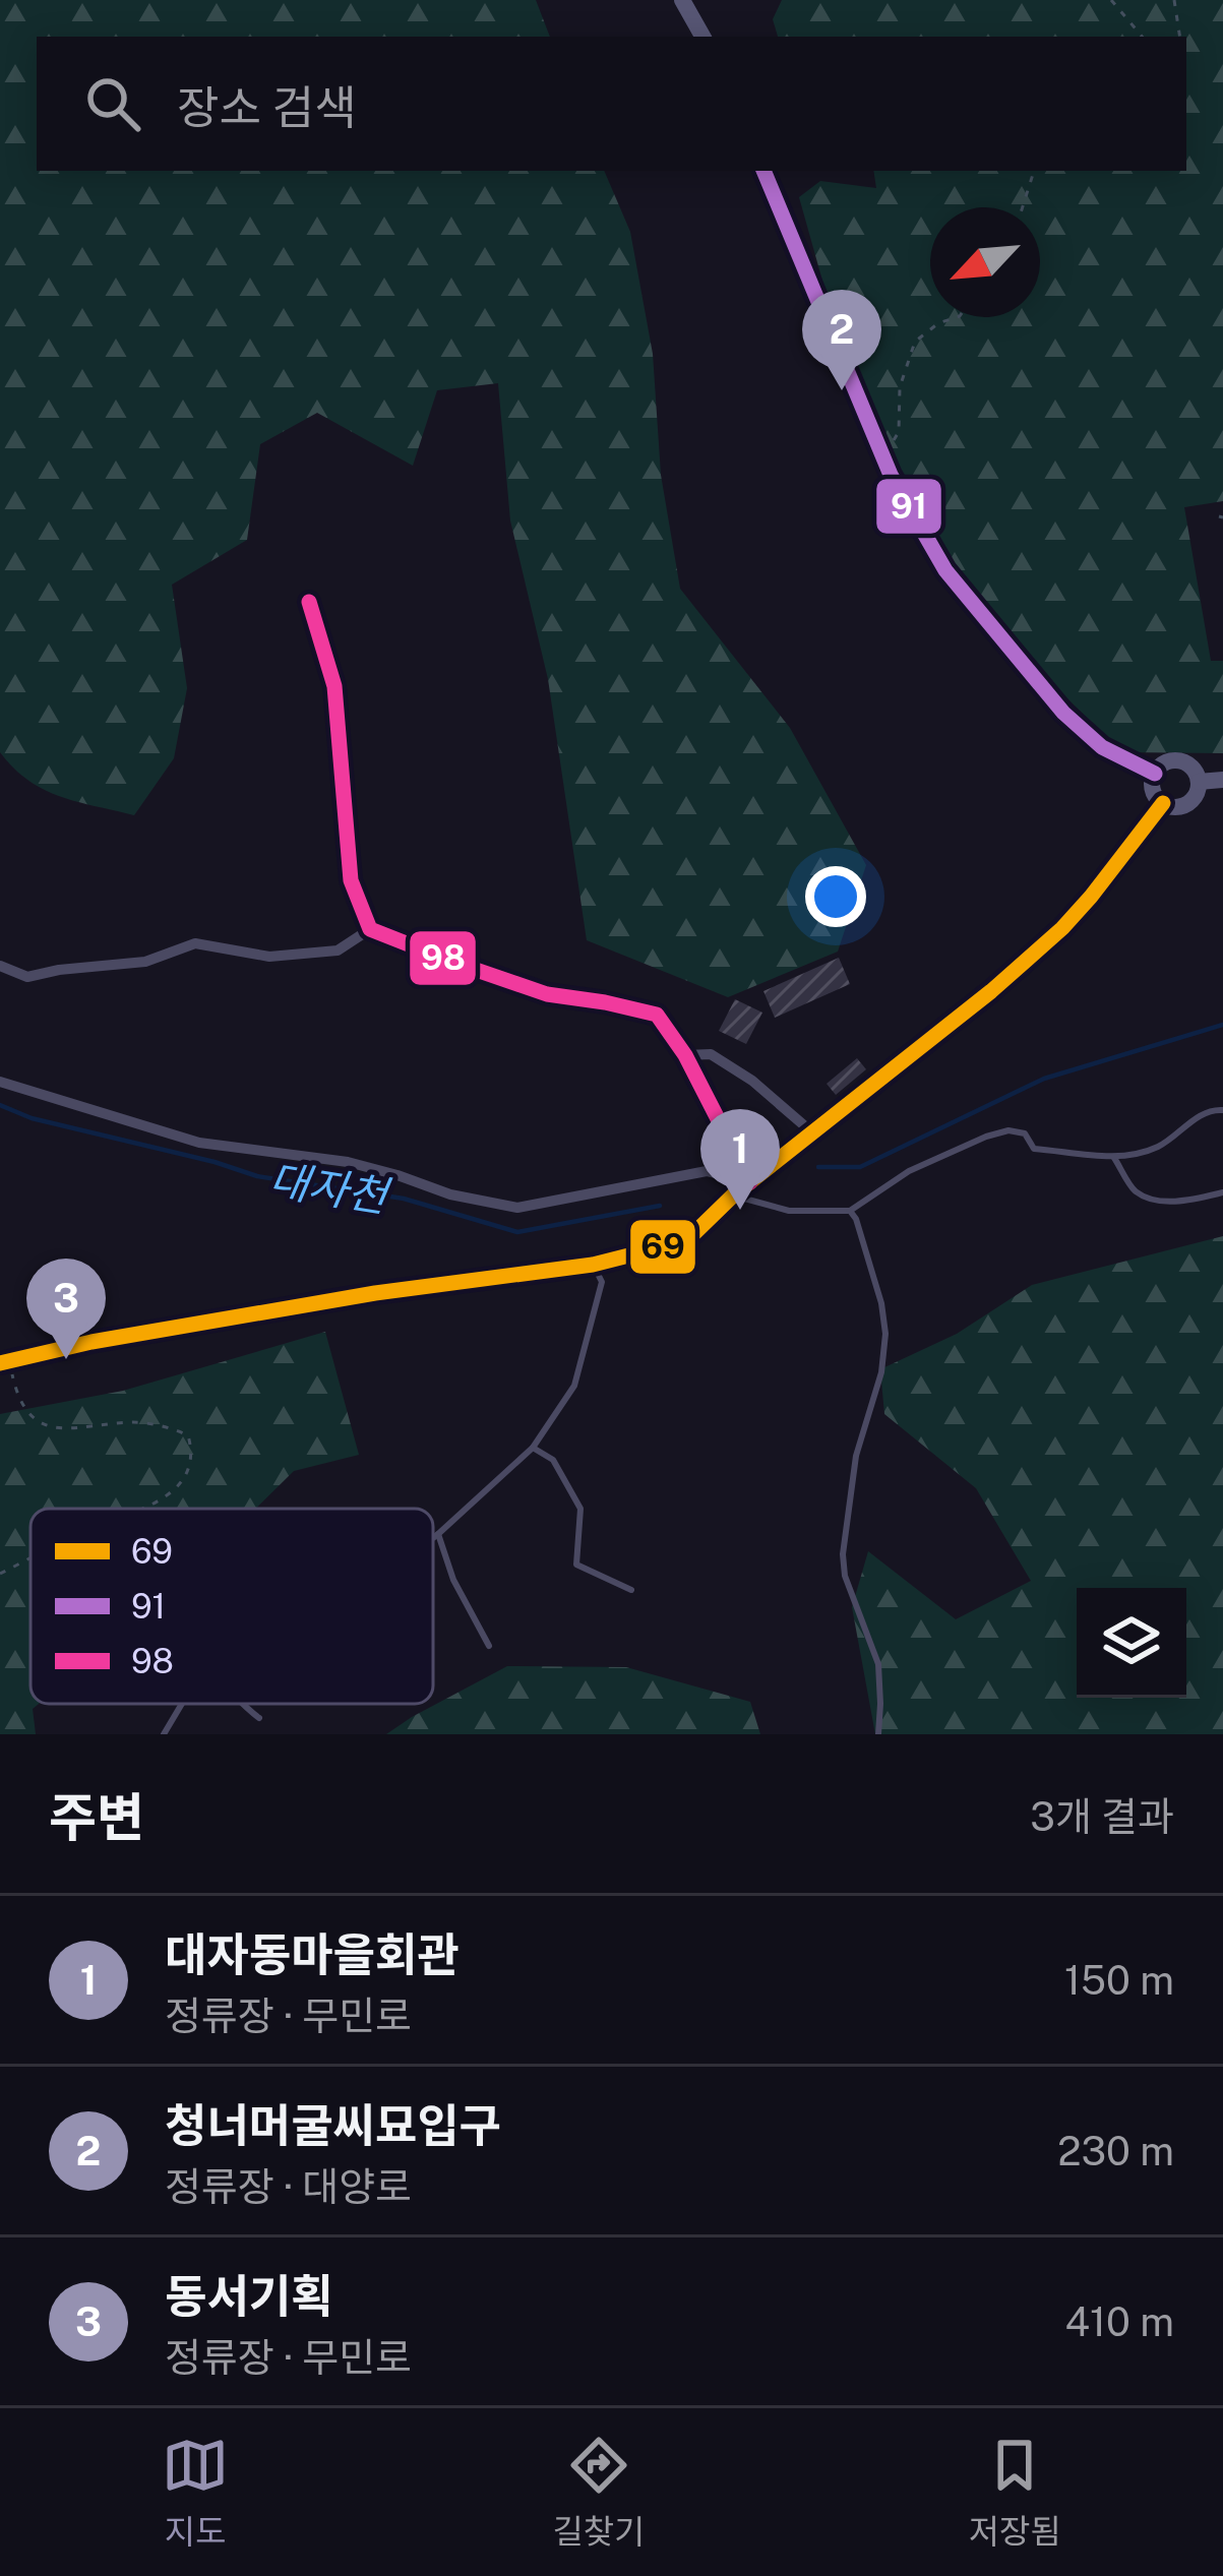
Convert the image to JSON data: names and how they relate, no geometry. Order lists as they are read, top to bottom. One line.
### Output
{"water":["대자천"],"lines":["transit line 91","transit line 98","transit line 69"],"legend":["69","91","98"],"north":"bottom left","page":{"search":"장소 검색","pins":["2","1","3"],"heading":["주변","3개 결과"],"list":[{"mark":"1","name":"대자동마을회관","note":"정류장 · 무민로","value":"150 m"},{"mark":"2","name":"청너머굴씨묘입구","note":"정류장 · 대양로","value":"230 m"},{"mark":"3","name":"동서기획","note":"정류장 · 무민로","value":"410 m"}],"nav":["지도","길찾기","저장됨"]}}
